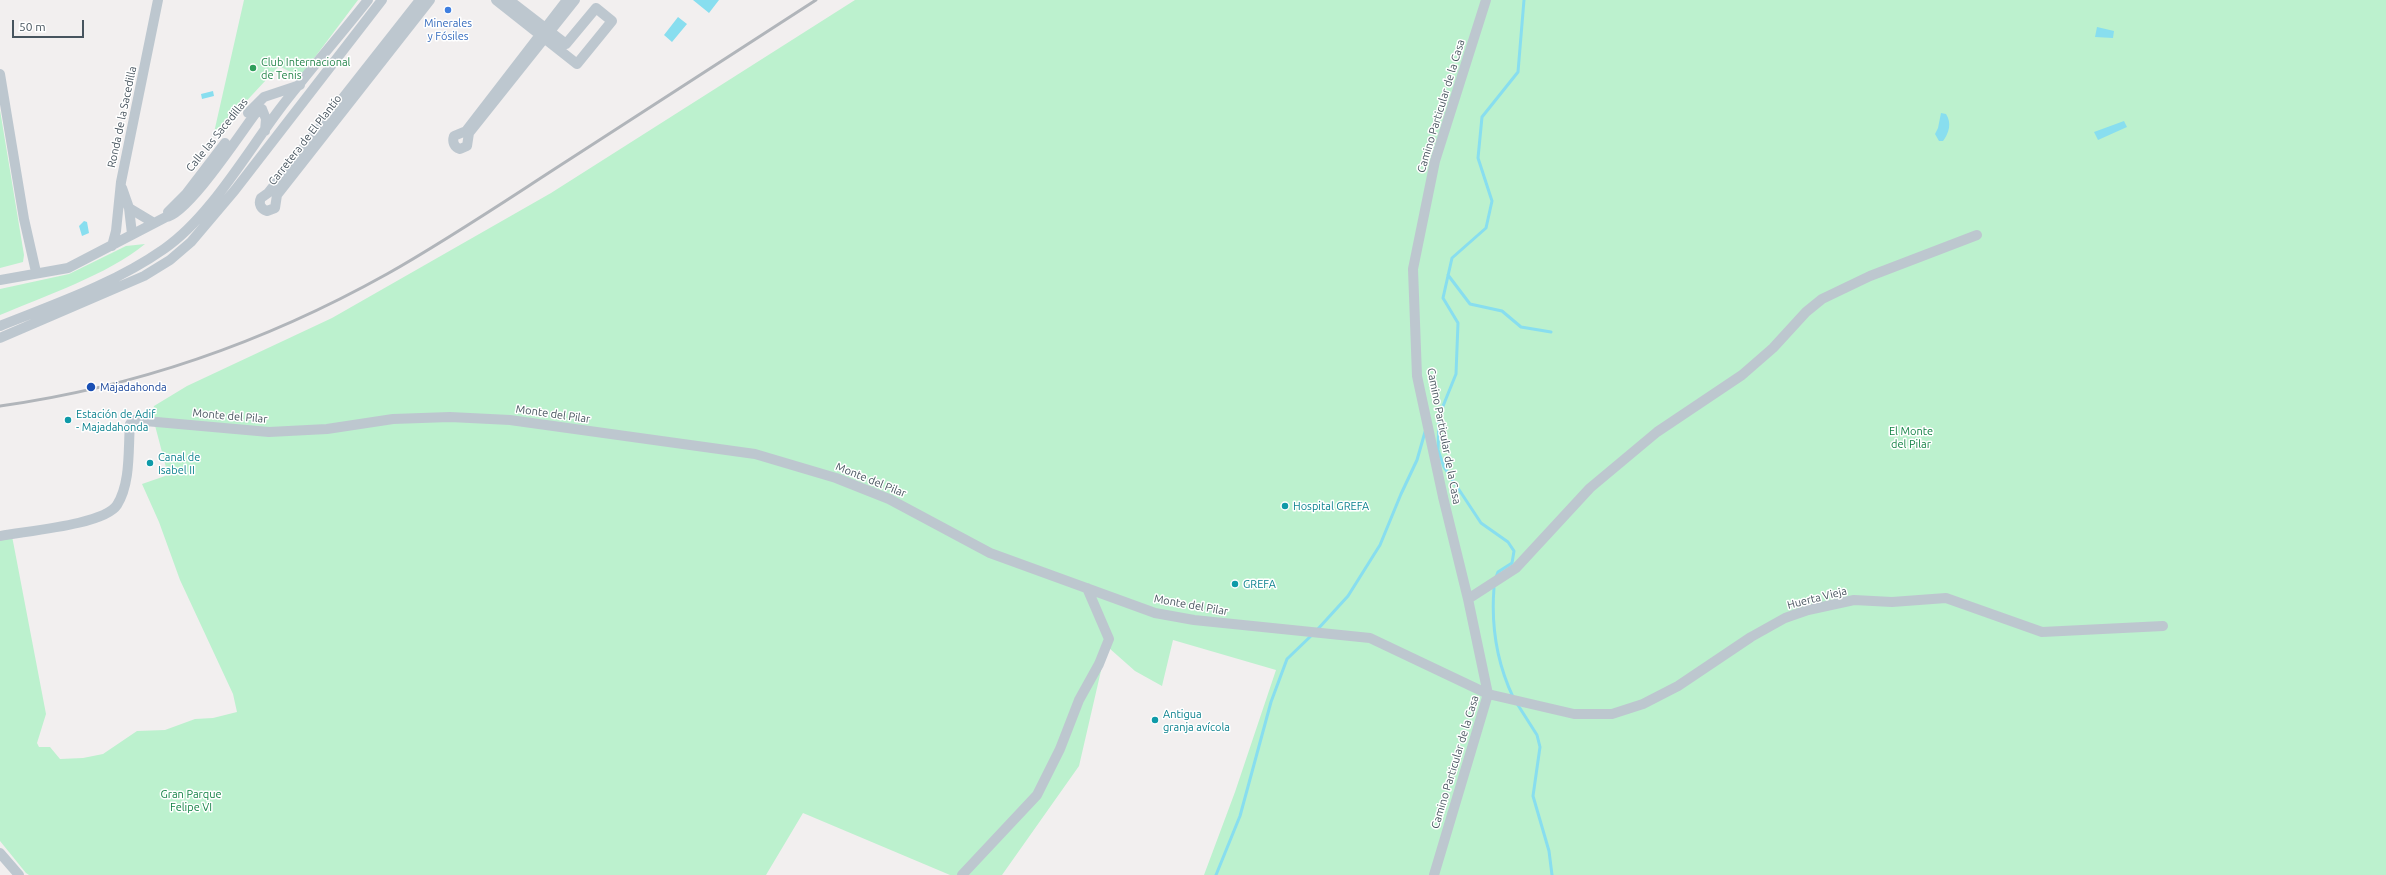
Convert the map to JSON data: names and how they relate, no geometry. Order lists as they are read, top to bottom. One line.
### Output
{"streets":{"street":["Camino Particular de la Casa","Ronda de la Sacedilla","Calle las Sacedillas","Carretera de El Plantío","Monte del Pilar","Huerta Vieja"]},"crossings":[["Camino Particular de la Casa","Monte del Pilar"],["Monte del Pilar","Huerta Vieja"]],"parks":["El Monte del Pilar","Gran Parque Felipe VI"],"places":["Minerales y Fósiles","Club Internacional de Tenis","Majadahonda","Estación de Adif - Majadahonda","Canal de Isabel II","Hospital GREFA","GREFA","Antigua granja avícola"],"scale_bar":"50 m"}
